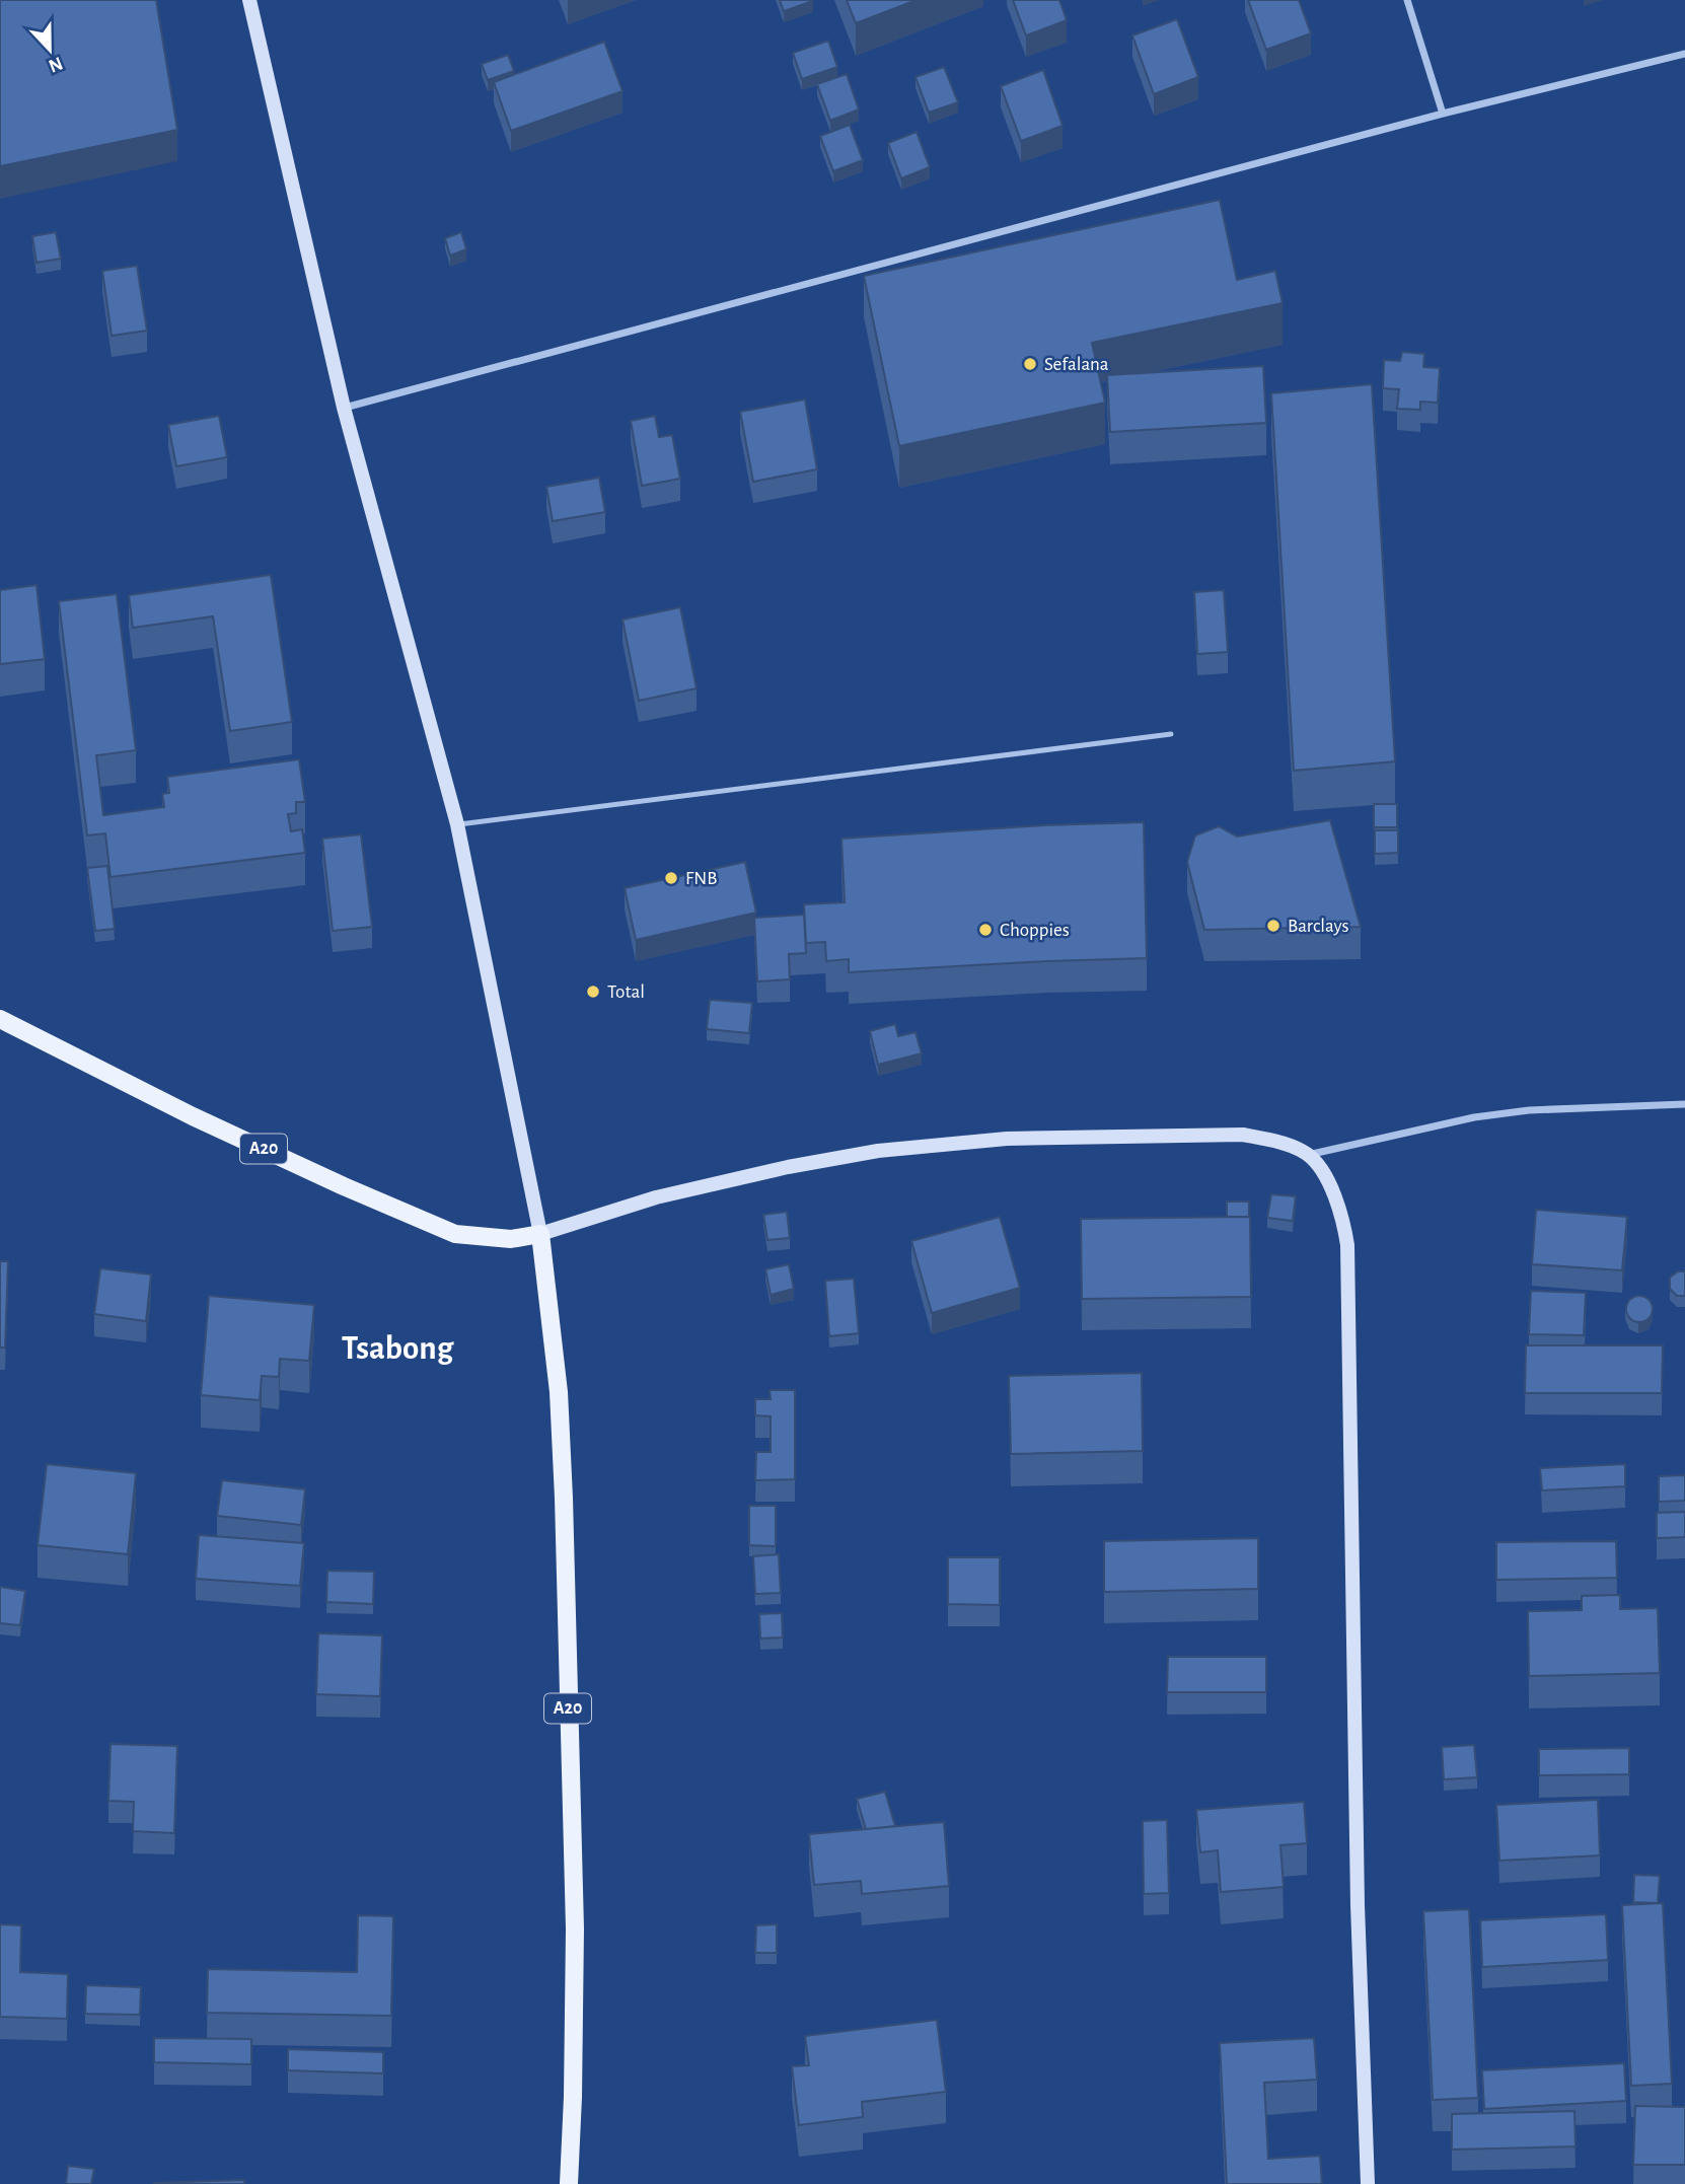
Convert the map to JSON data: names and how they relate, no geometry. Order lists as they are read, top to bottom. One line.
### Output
{"streets":{"main road":["A20"]},"districts":["Tsabong"],"places":["Sefalana","FNB","Barclays","Choppies","Total"],"north":"bottom"}
